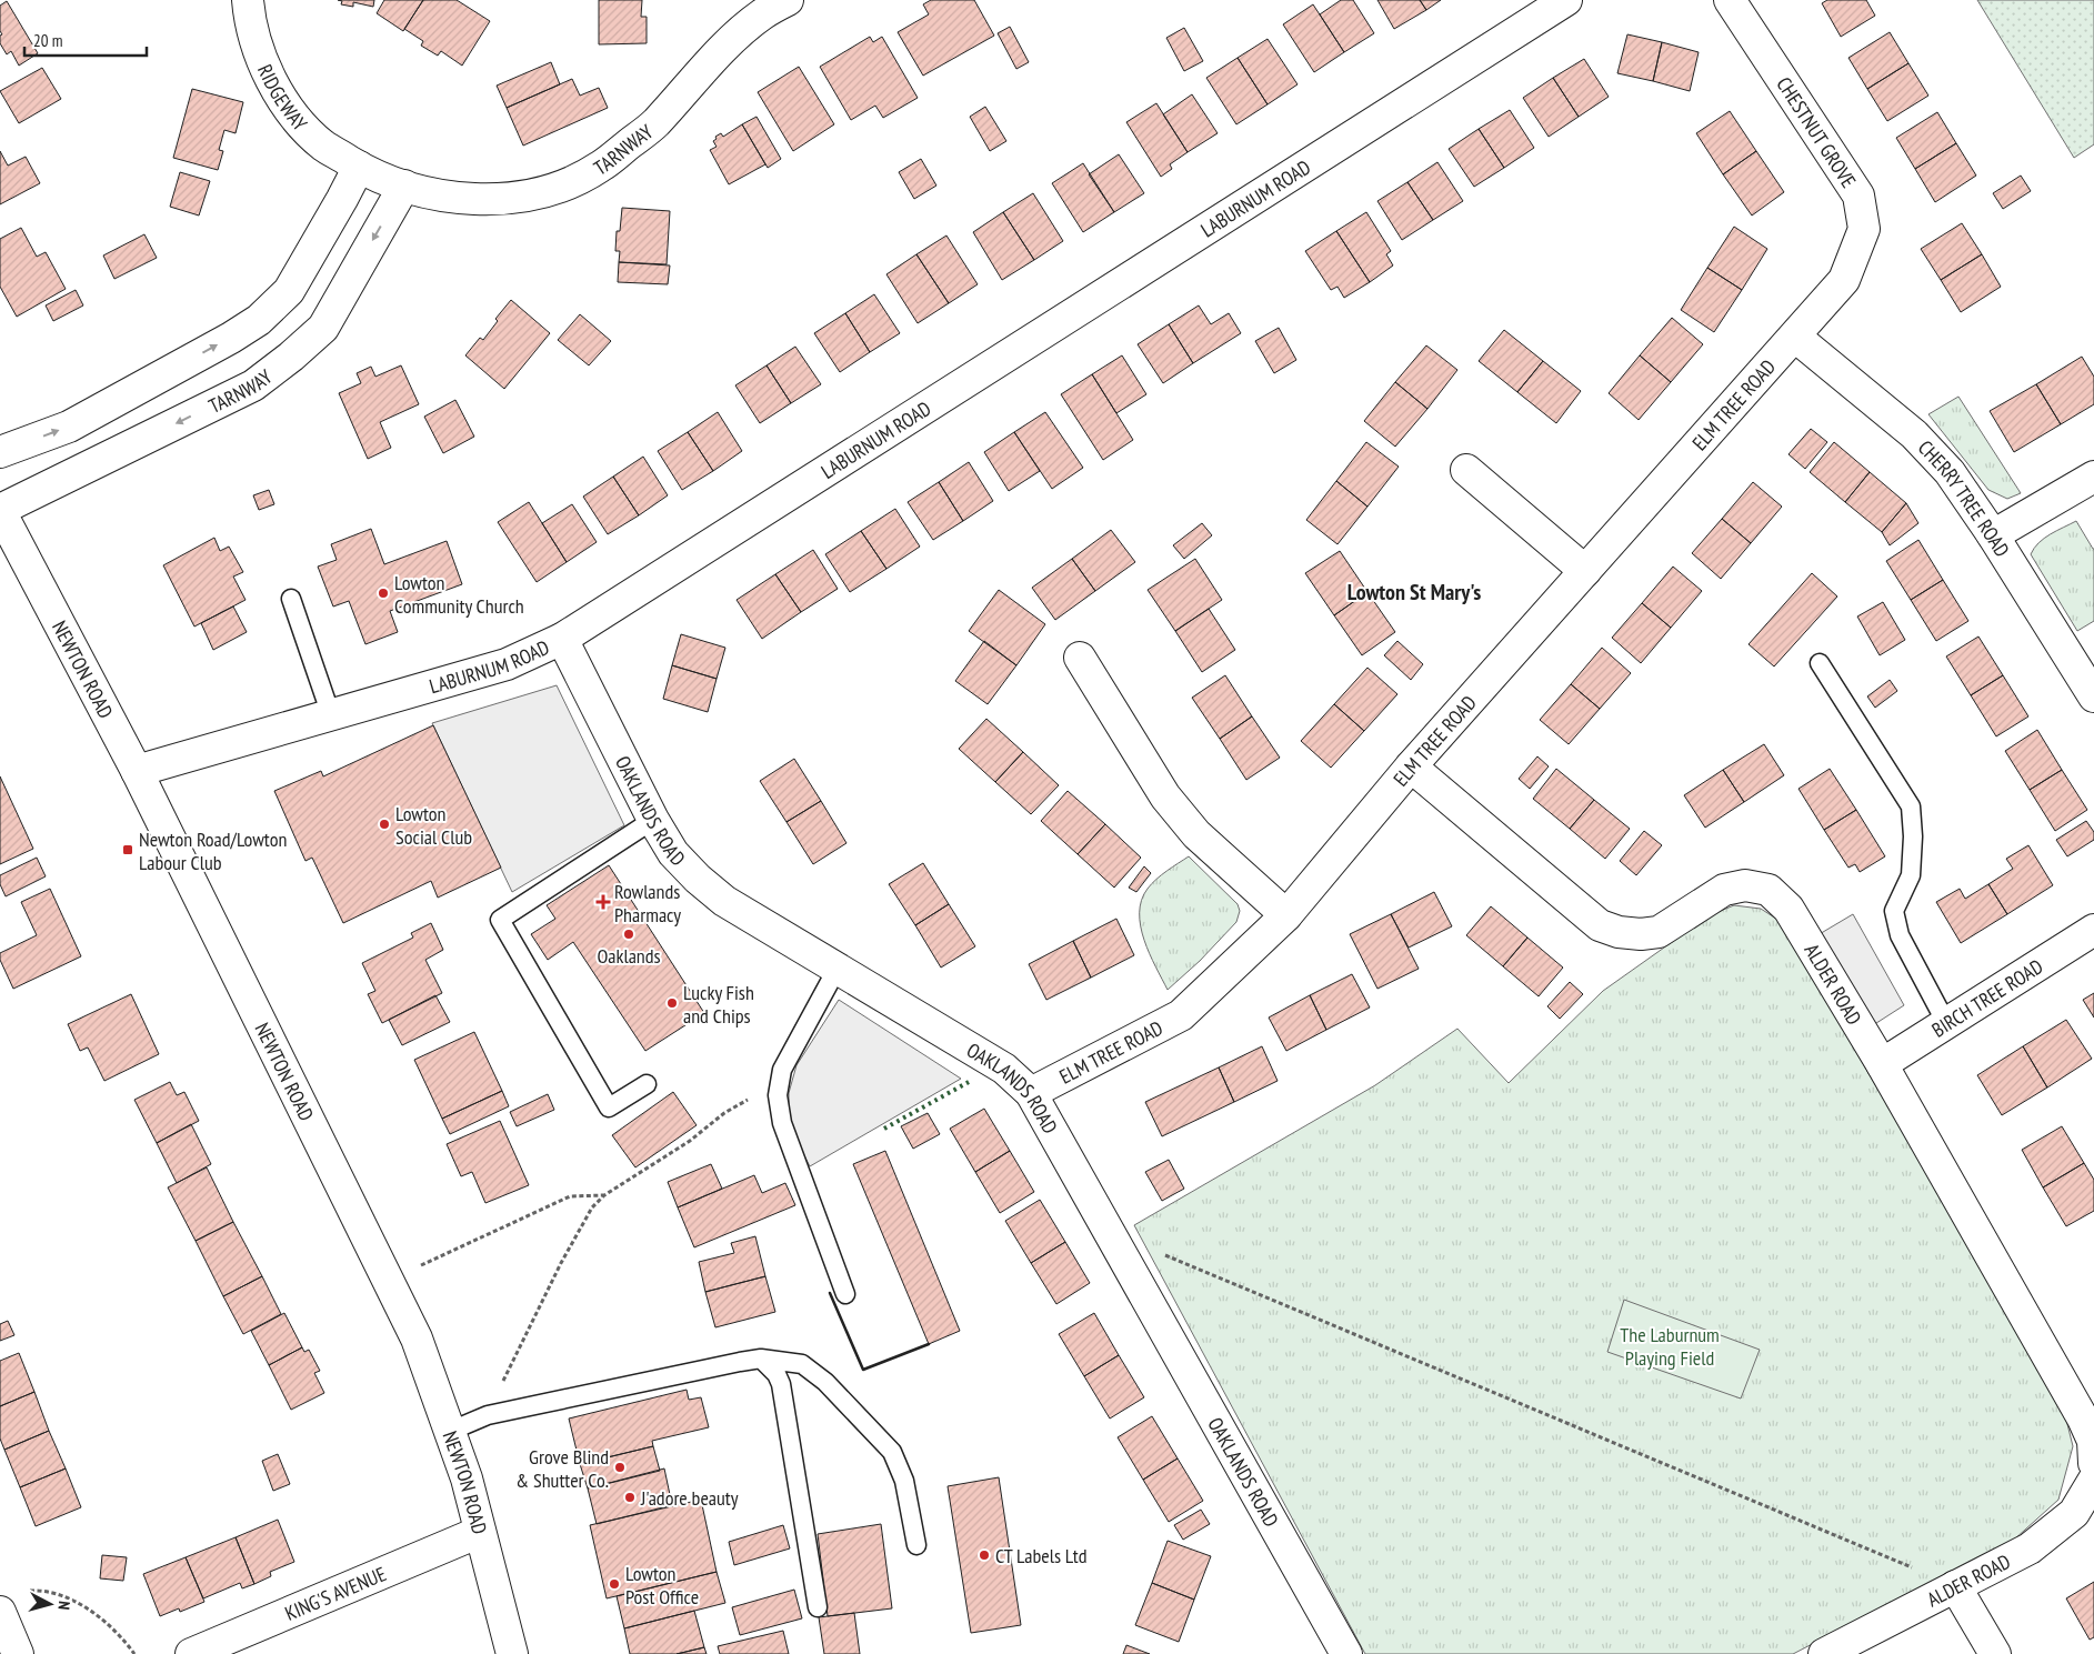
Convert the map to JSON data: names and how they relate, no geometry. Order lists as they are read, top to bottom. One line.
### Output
{"streets":{"street":["RIDGEWAY","CHESTNUT GROVE","TARNWAY","LABURNUM ROAD","ELM TREE ROAD","CHERRY TREE ROAD","NEWTON ROAD","OAKLANDS ROAD","ALDER ROAD","BIRCH TREE ROAD","KING'S AVENUE"]},"crossings":[["RIDGEWAY","TARNWAY"],["CHESTNUT GROVE","ELM TREE ROAD"],["TARNWAY","NEWTON ROAD"],["LABURNUM ROAD","NEWTON ROAD"],["LABURNUM ROAD","OAKLANDS ROAD"],["ELM TREE ROAD","CHERRY TREE ROAD"],["ELM TREE ROAD","OAKLANDS ROAD"],["ELM TREE ROAD","ALDER ROAD"],["NEWTON ROAD","KING'S AVENUE"],["ALDER ROAD","BIRCH TREE ROAD"]],"districts":["Lowton St Mary's"],"parks":["The Laburnum Playing Field"],"places":{"other":["Lowton Community Church","Lowton Social Club","Oaklands","Lucky Fish and Chips","Grove Blind & Shutter Co.","J'adore beauty","CT Labels Ltd","Lowton Post Office"],"transit":["Newton Road/Lowton Labour Club"],"health":["Rowlands Pharmacy"]},"scale_bar":"20 m","north":"right"}
